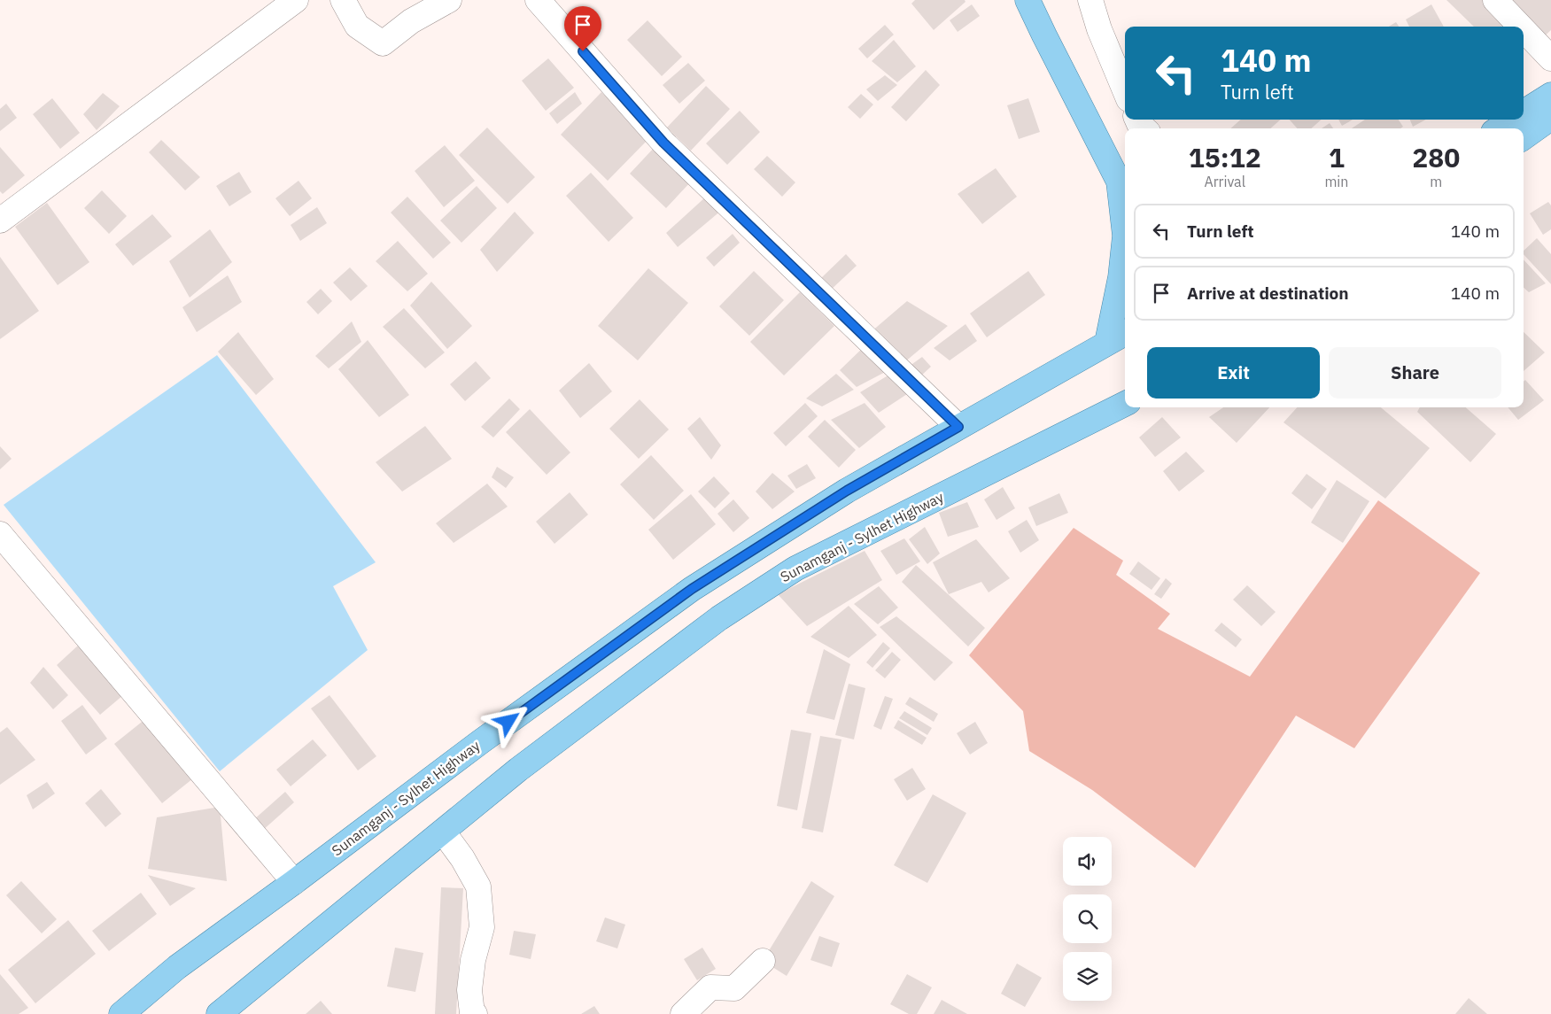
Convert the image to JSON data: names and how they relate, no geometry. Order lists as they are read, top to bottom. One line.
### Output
{"streets":{"main road":["Sunamganj - Sylhet Highway"]},"page":{"turn":["140 m","Turn left"],"eta":["15:12","Arrival","1","min","280","m"],"list":[{"name":"Turn left","value":"140 m"},{"name":"Arrive at destination","value":"140 m"}],"buttons":["Exit","Share"]}}
